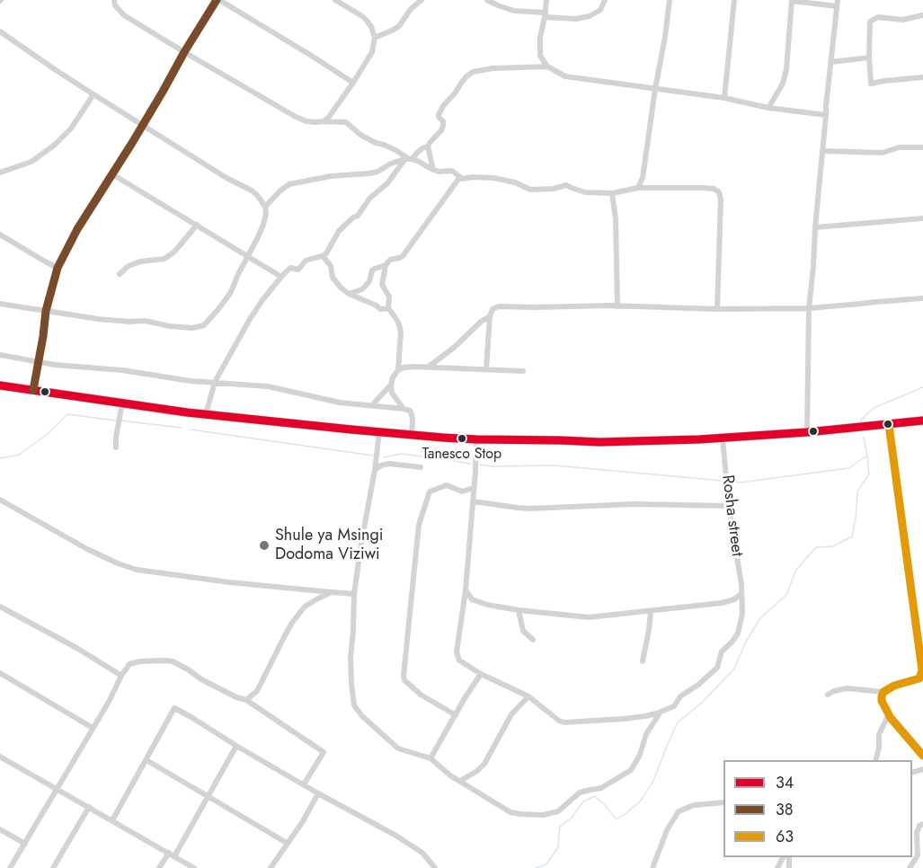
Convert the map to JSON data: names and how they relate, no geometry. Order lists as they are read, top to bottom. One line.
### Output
{"streets":{"street":["Rosha street"]},"places":["Tanesco Stop","Shule ya Msingi Dodoma Viziwi"],"lines":["transit line 38","transit line 34","transit line 63"],"legend":["34","38","63"]}
